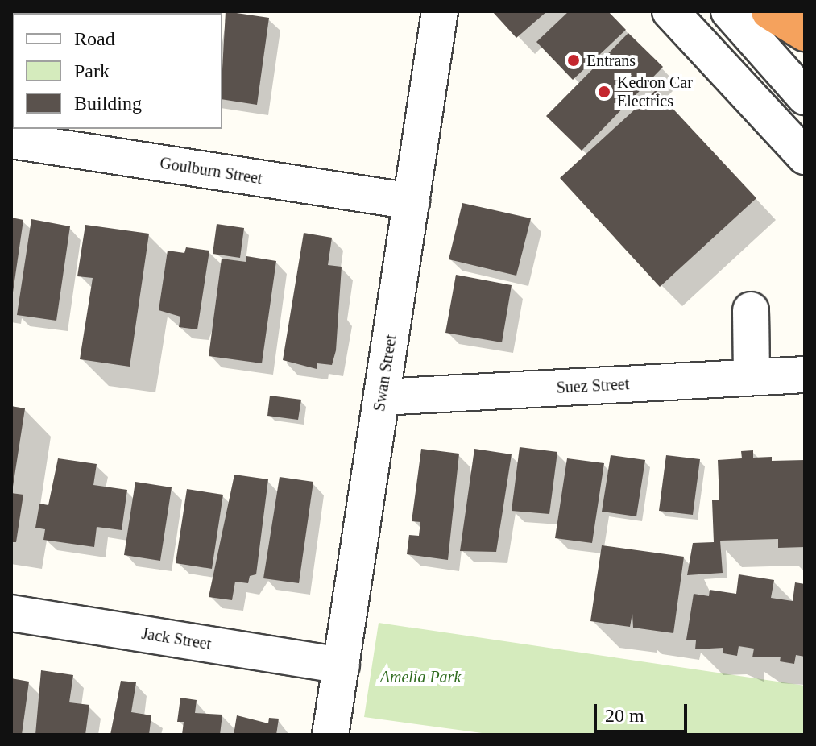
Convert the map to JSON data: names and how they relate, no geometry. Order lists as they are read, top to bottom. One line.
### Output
{"streets":{"street":["Goulburn Street","Swan Street","Suez Street","Jack Street"]},"crossings":[["Goulburn Street","Swan Street"],["Swan Street","Suez Street"],["Swan Street","Jack Street"]],"parks":["Amelia Park"],"places":["Entrans","Kedron Car Electrics"],"legend":["Road","Park","Building"],"scale_bar":"20 m"}
